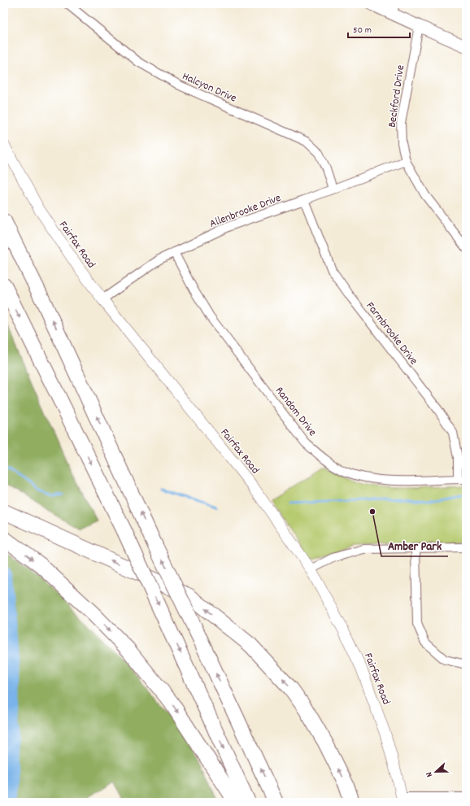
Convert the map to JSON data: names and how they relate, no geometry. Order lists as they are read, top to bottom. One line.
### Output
{"streets":{"street":["Halcyon Drive","Beckford Drive","Allenbrooke Drive","Fairfax Road","Farmbrooke Drive","Random Drive"]},"crossings":[["Halcyon Drive","Allenbrooke Drive"],["Beckford Drive","Allenbrooke Drive"],["Allenbrooke Drive","Fairfax Road"],["Allenbrooke Drive","Farmbrooke Drive"],["Allenbrooke Drive","Random Drive"],["Farmbrooke Drive","Random Drive"]],"places":["Amber Park"],"scale_bar":"50 m","north":"left"}
